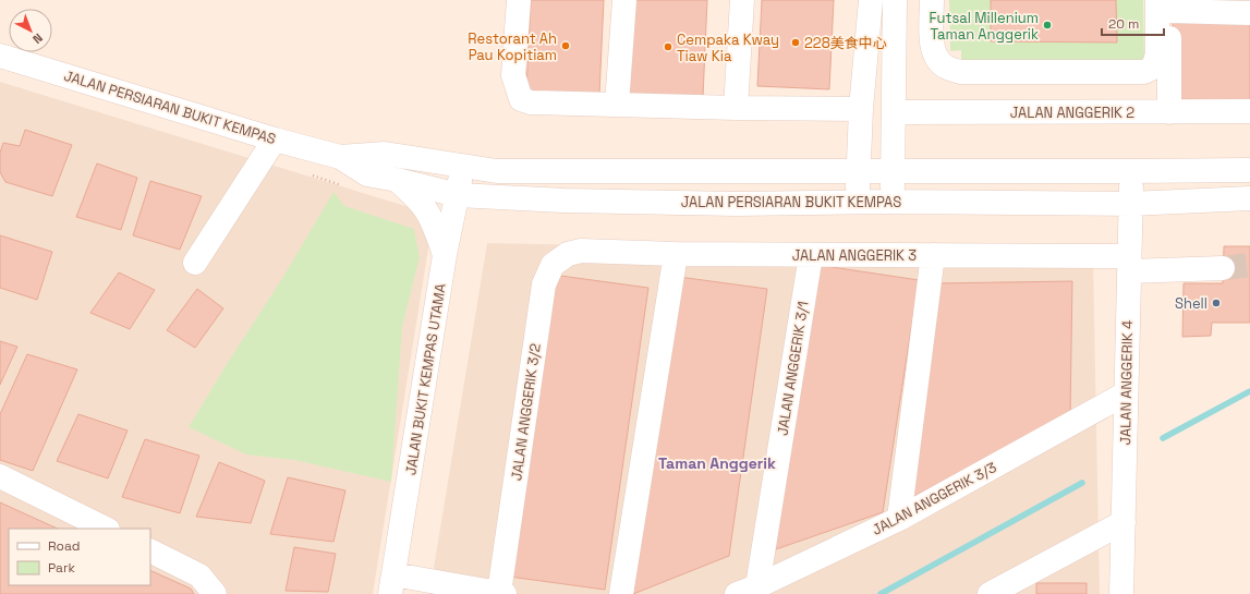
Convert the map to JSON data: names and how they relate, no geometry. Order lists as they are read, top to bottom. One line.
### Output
{"streets":{"street":["JALAN PERSIARAN BUKIT KEMPAS","JALAN ANGGERIK 2","JALAN ANGGERIK 3","JALAN ANGGERIK 3/1","JALAN BUKIT KEMPAS UTAMA","JALAN ANGGERIK 4","JALAN ANGGERIK 3/2","JALAN ANGGERIK 3/3"]},"crossings":[["JALAN PERSIARAN BUKIT KEMPAS","JALAN BUKIT KEMPAS UTAMA"],["JALAN PERSIARAN BUKIT KEMPAS","JALAN ANGGERIK 4"],["JALAN ANGGERIK 3","JALAN ANGGERIK 3/1"],["JALAN ANGGERIK 3","JALAN ANGGERIK 4"],["JALAN ANGGERIK 3","JALAN ANGGERIK 3/2"],["JALAN ANGGERIK 3/1","JALAN ANGGERIK 3/3"],["JALAN ANGGERIK 4","JALAN ANGGERIK 3/3"]],"districts":["Taman Anggerik"],"places":["Futsal Millenium Taman Anggerik","228美食中心","Restorant Ah Pau Kopitiam","Cempaka Kway Tiaw Kia","Shell"],"legend":["Road","Park"],"scale_bar":"20 m","north":"bottom right"}
